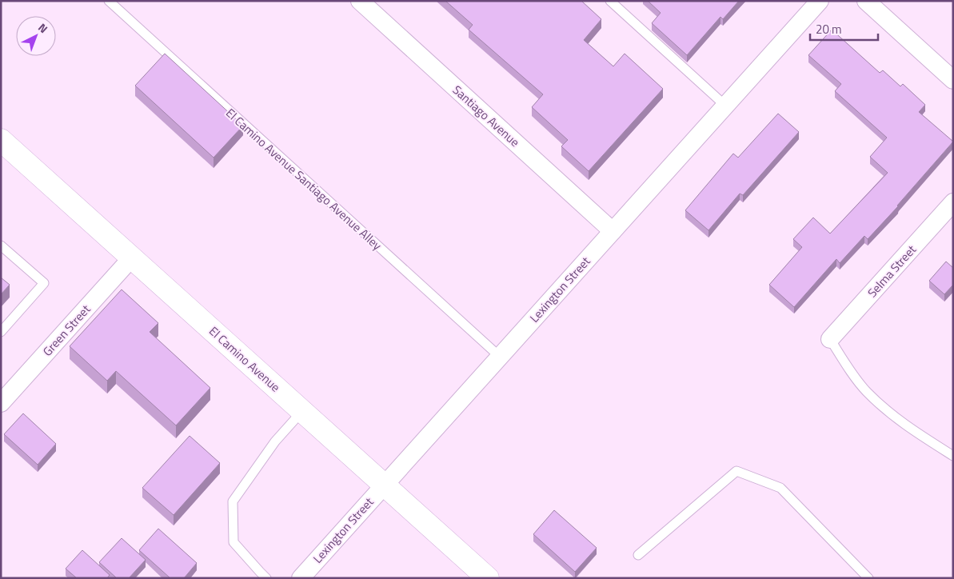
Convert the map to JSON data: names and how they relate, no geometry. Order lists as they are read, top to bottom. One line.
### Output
{"streets":{"main road":["El Camino Avenue"],"street":["Santiago Avenue","Selma Street","Lexington Street","Green Street"],"lane":["El Camino Avenue Santiago Avenue Alley"]},"crossings":[["Santiago Avenue","Lexington Street"],["El Camino Avenue Santiago Avenue Alley","Lexington Street"],["Lexington Street","El Camino Avenue"],["Green Street","El Camino Avenue"]],"scale_bar":"20 m","north":"top right"}
